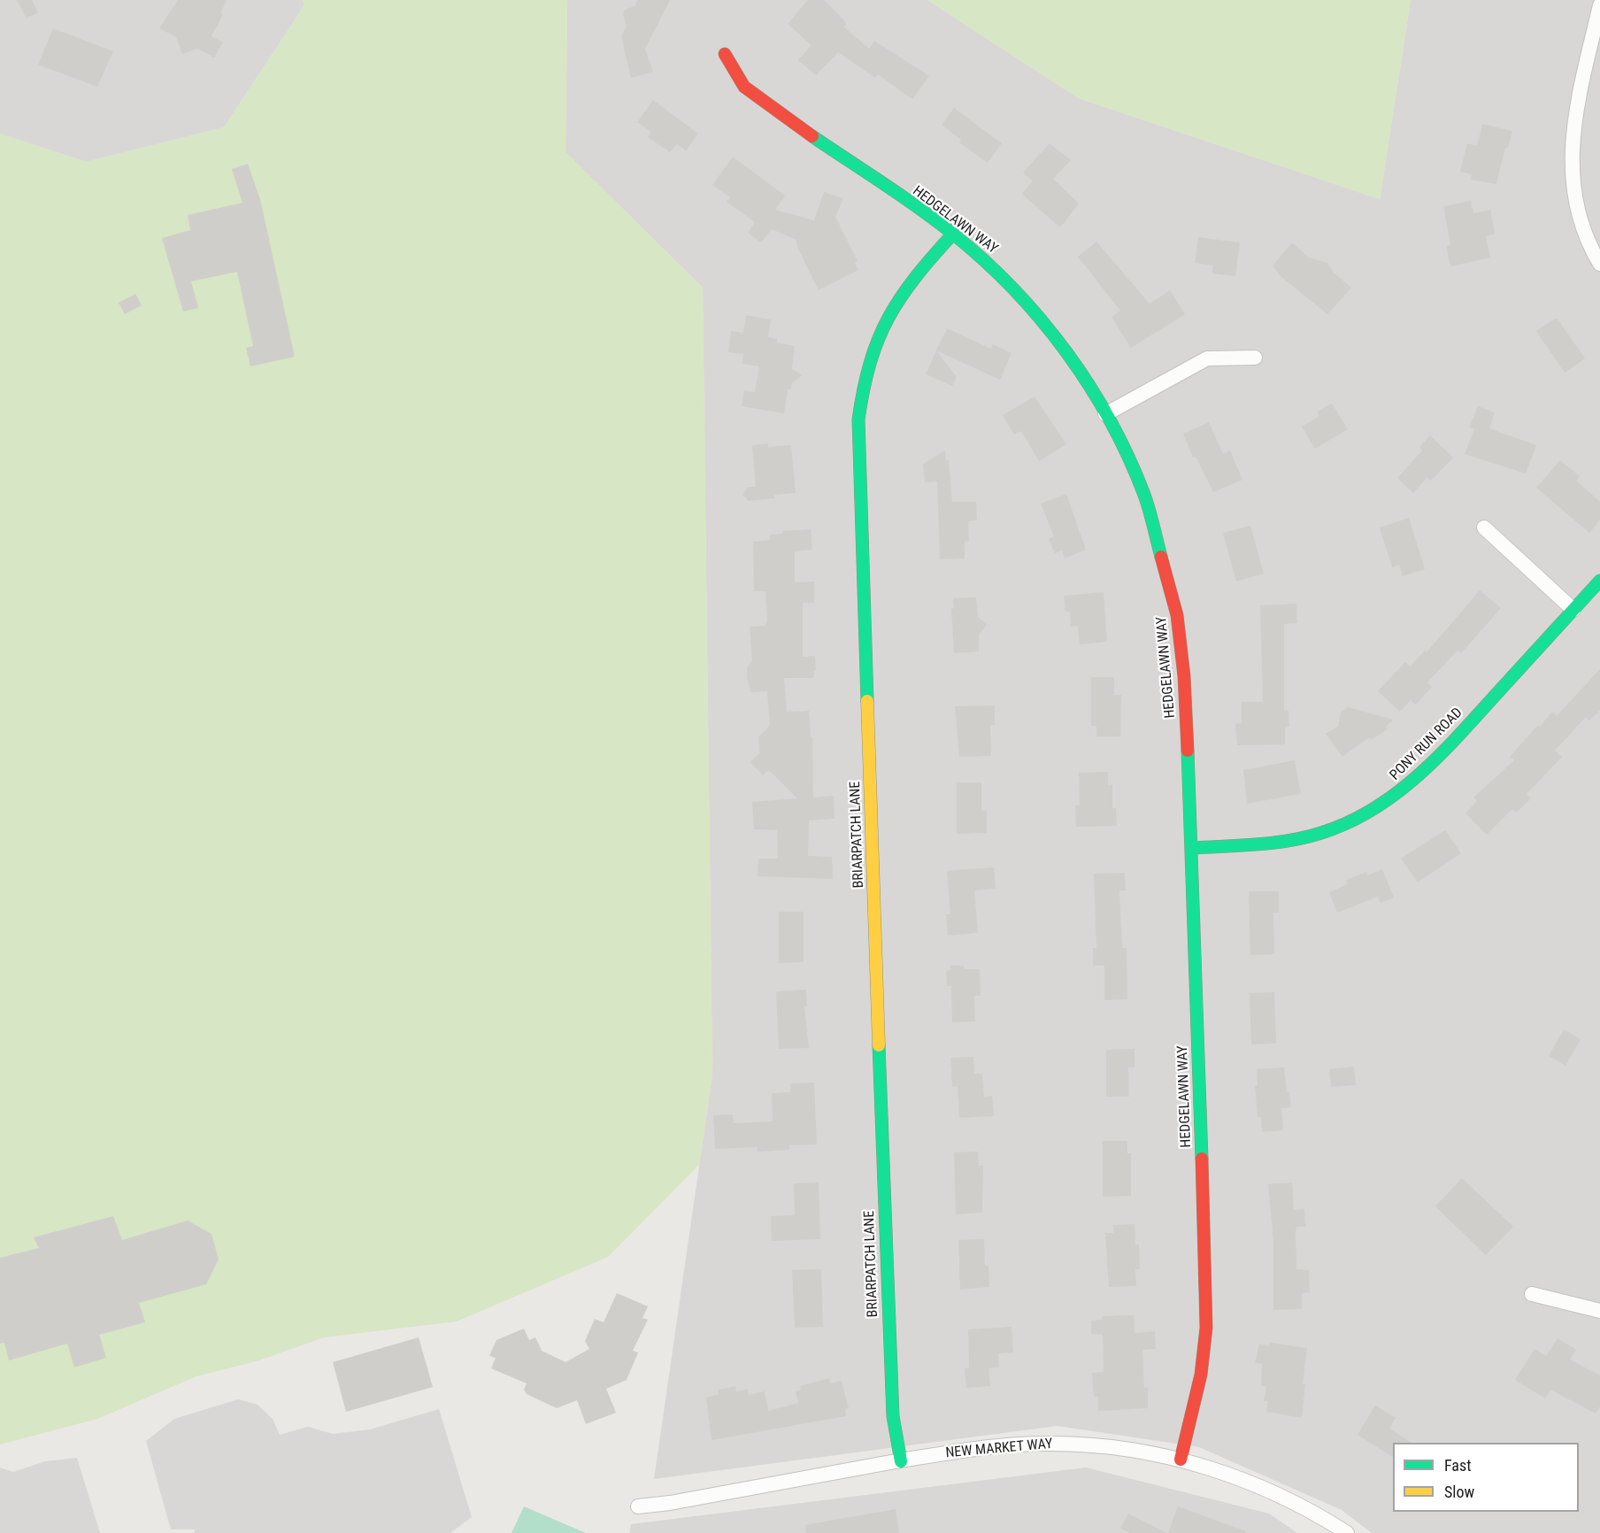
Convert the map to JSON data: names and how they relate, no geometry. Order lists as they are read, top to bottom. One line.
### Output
{"streets":{"street":["HEDGELAWN WAY","PONY RUN ROAD","BRIARPATCH LANE","NEW MARKET WAY"]},"crossings":[["HEDGELAWN WAY","PONY RUN ROAD"],["HEDGELAWN WAY","BRIARPATCH LANE"],["HEDGELAWN WAY","NEW MARKET WAY"],["BRIARPATCH LANE","NEW MARKET WAY"]],"legend":["Fast","Slow"]}
